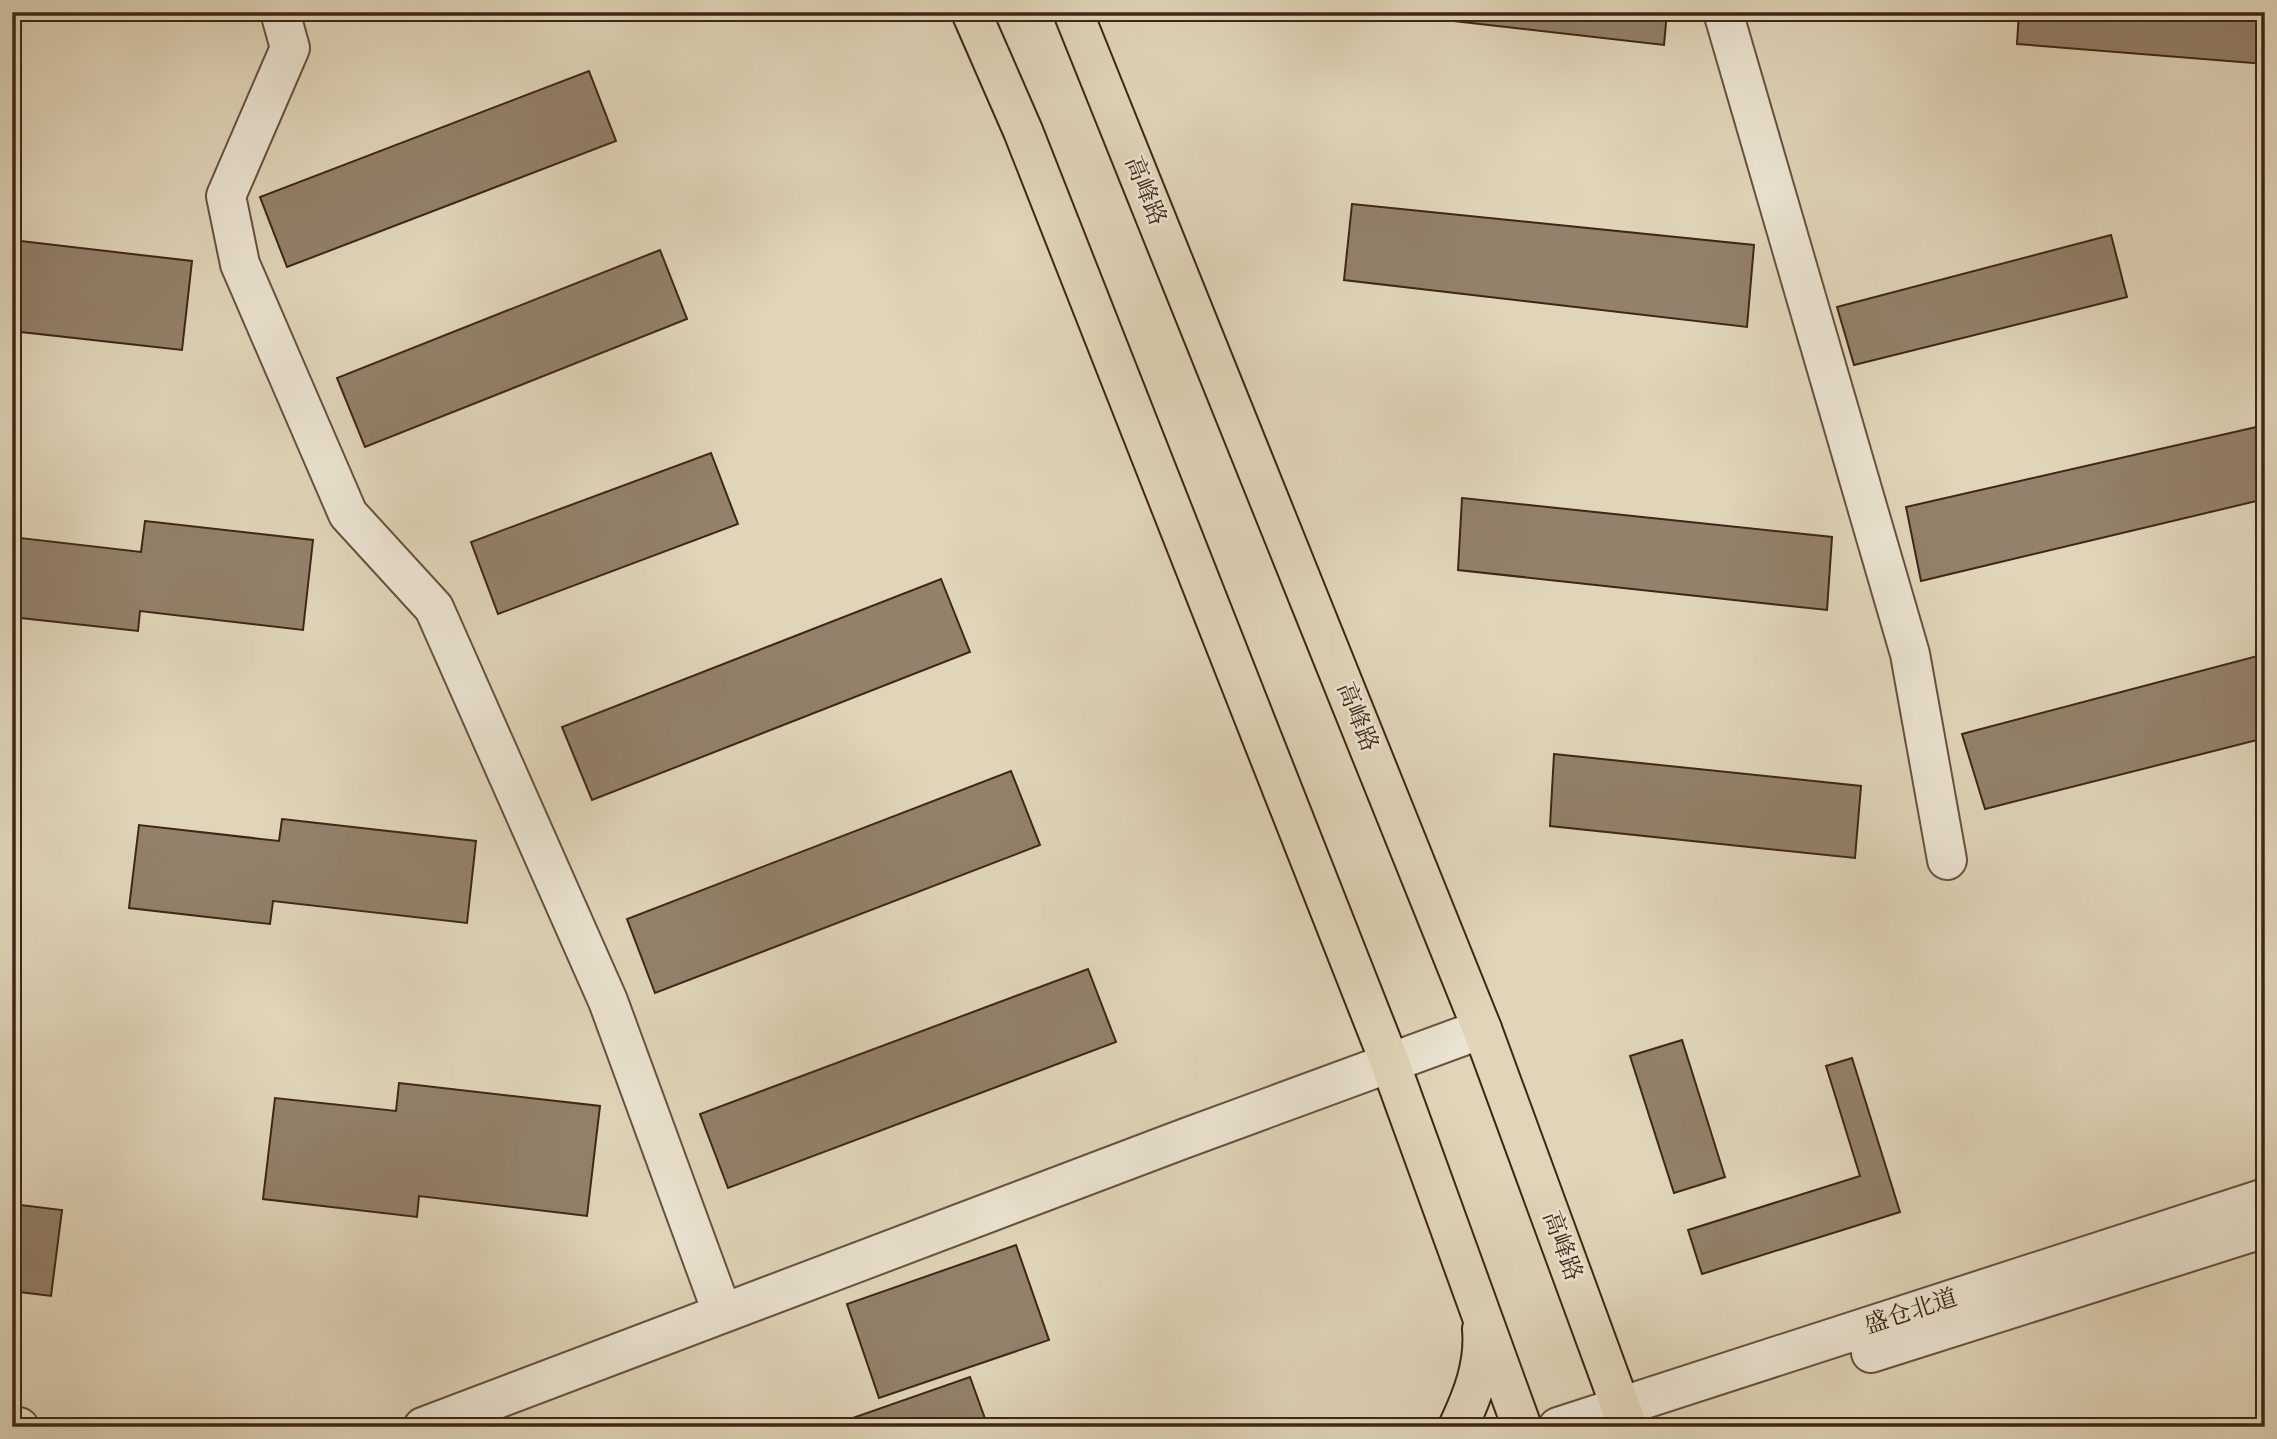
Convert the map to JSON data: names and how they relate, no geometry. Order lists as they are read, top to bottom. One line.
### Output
{"streets":{"main road":["高峰路"],"street":["盛仓北道"]},"crossings":[["高峰路","盛仓北道"]]}
